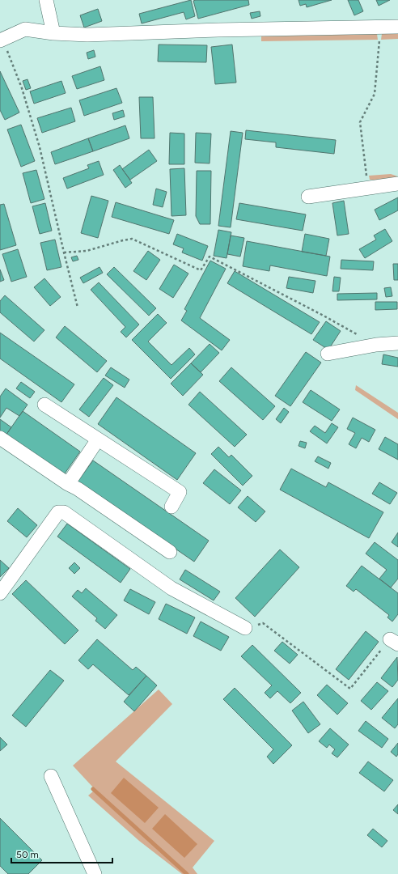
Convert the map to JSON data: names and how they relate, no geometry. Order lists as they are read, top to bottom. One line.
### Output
{"scale_bar":"50 m"}
